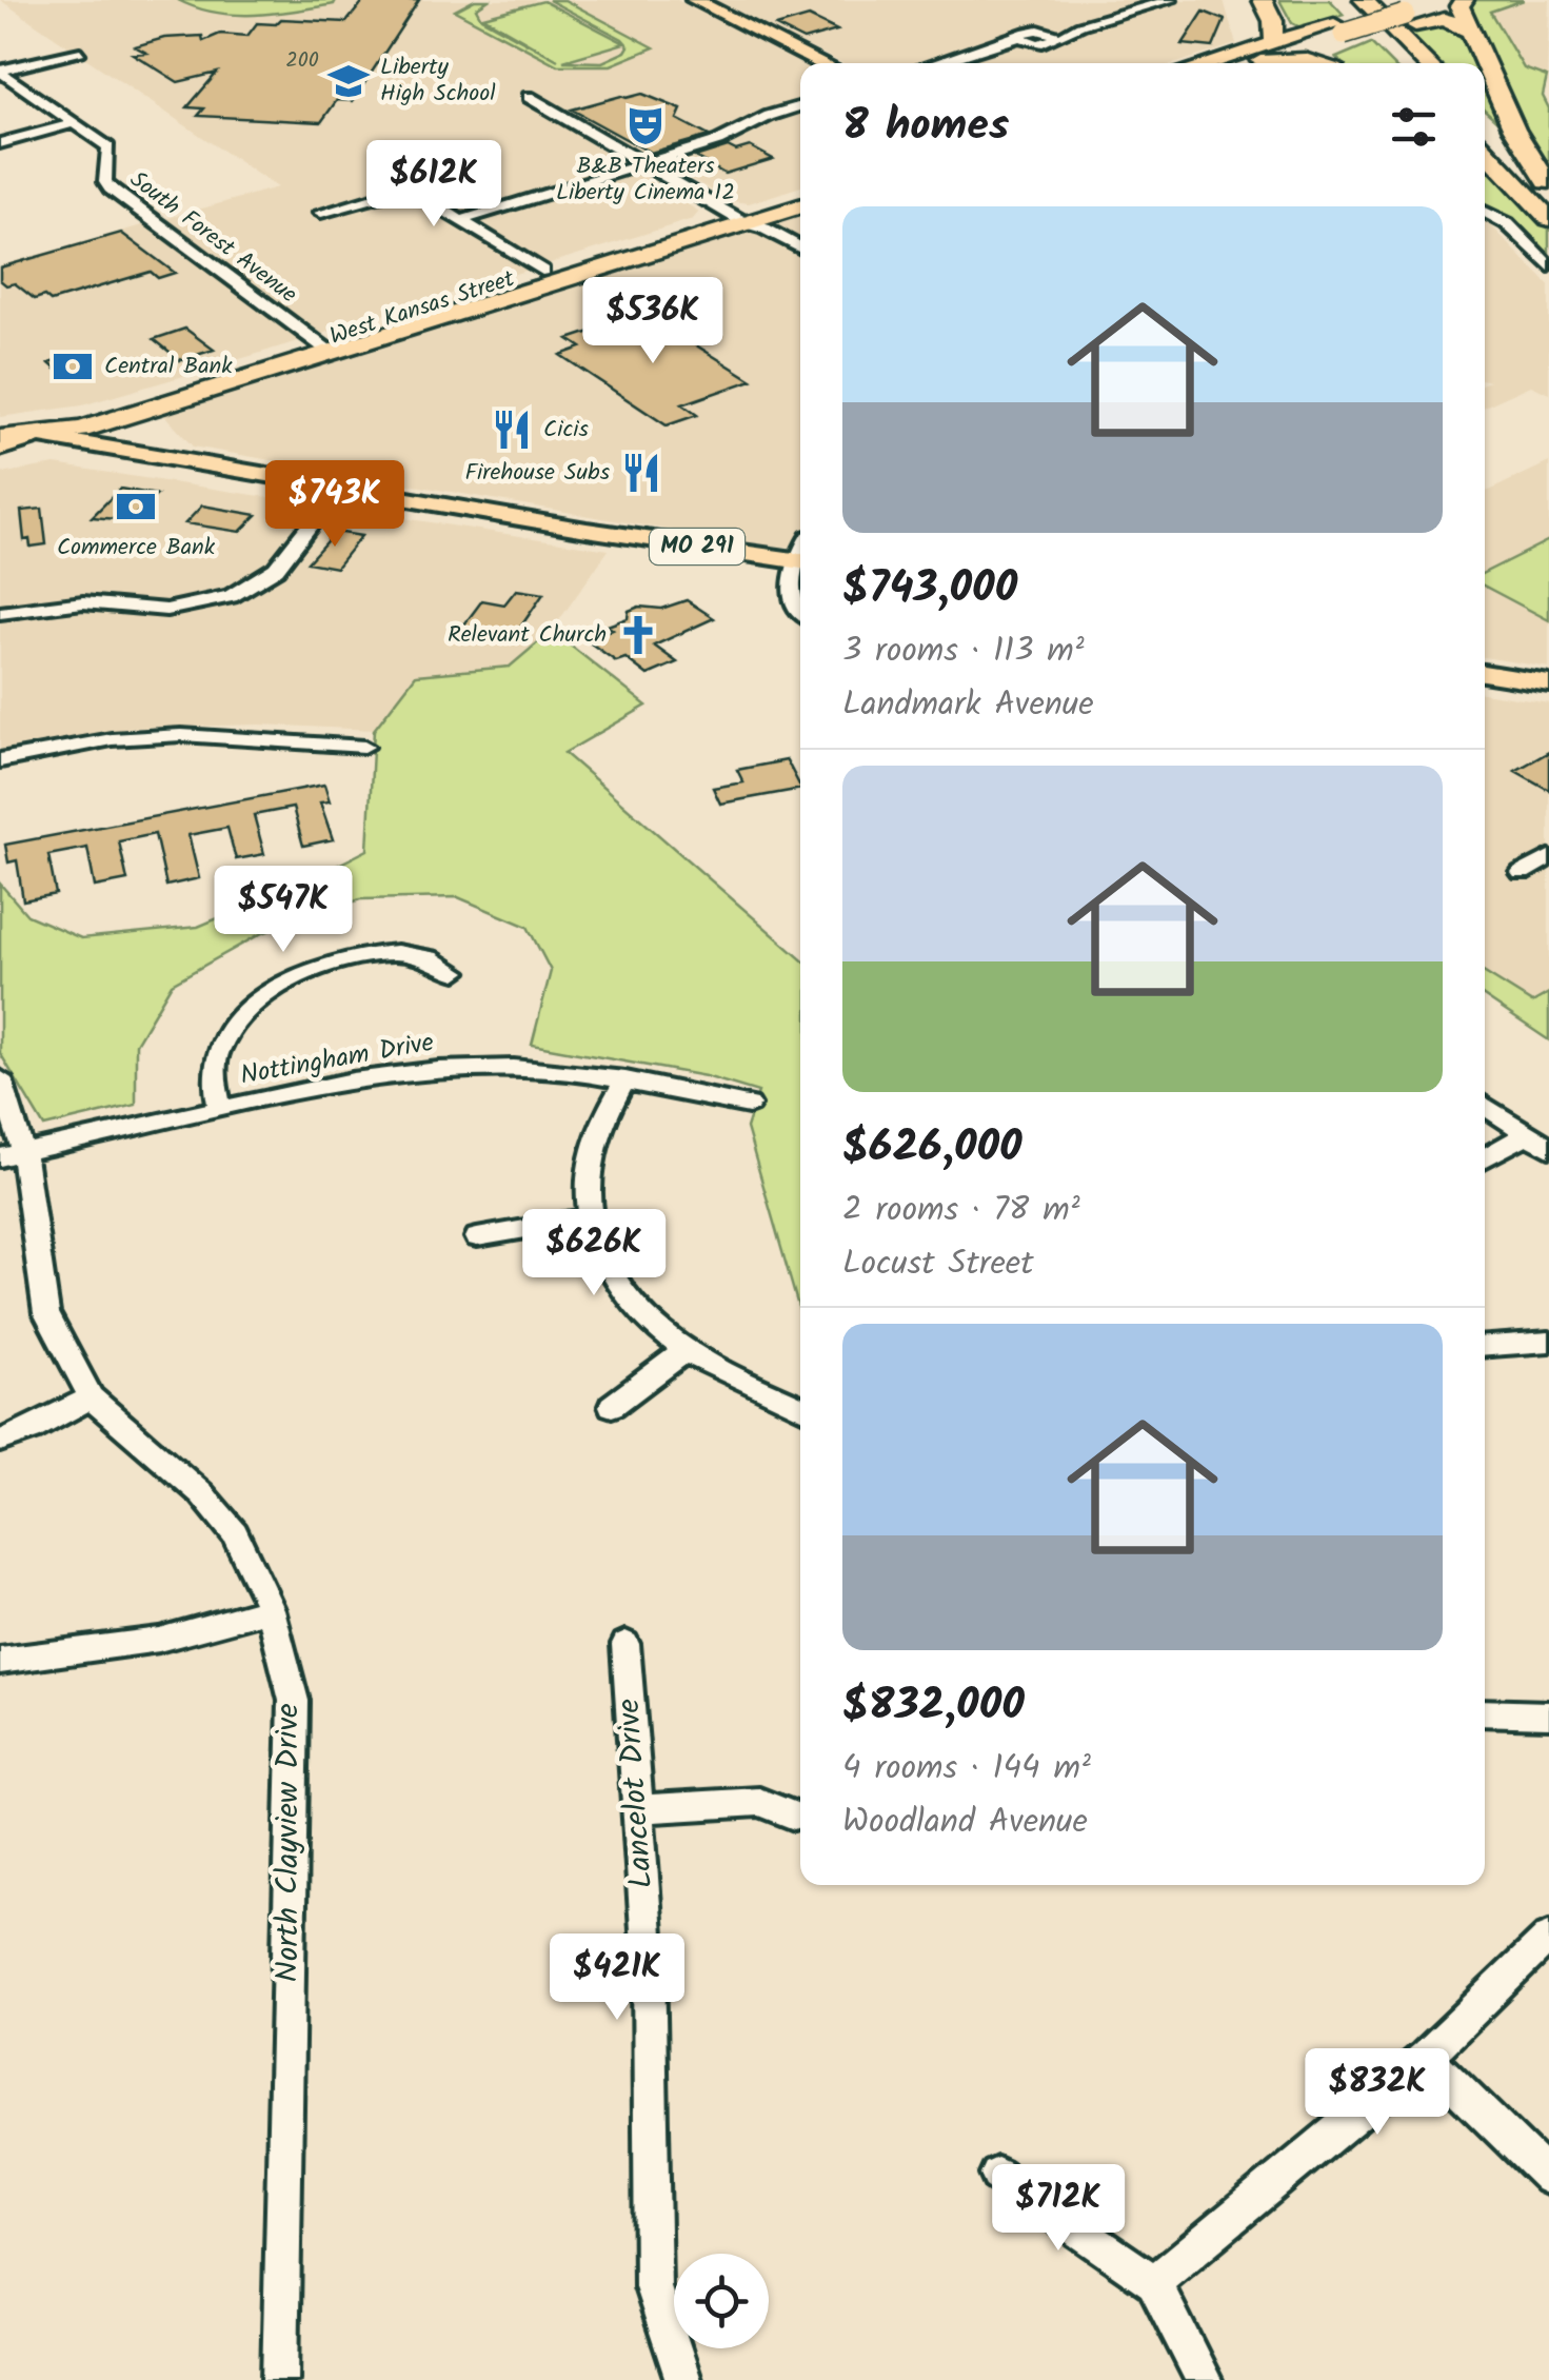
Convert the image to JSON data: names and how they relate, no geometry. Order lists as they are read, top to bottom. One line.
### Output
{"streets":{"highway":["West Kansas Street","MO 291"],"street":["South Forest Avenue","Nottingham Drive","Lancelot Drive","North Clayview Drive"]},"crossings":[["South Forest Avenue","West Kansas Street"],["West Kansas Street","MO 291"],["Nottingham Drive","North Clayview Drive"]],"places":{"school or university":["Liberty High School"],"theatre":["B&B Theaters Liberty Cinema 12"],"bank":["Central Bank","Commerce Bank"],"restaurant":["Cicis","Firehouse Subs"],"church":["Relevant Church"]},"house_numbers":["200"],"page":{"heading":"8 homes","price":["$612K","$536K","$743K","$547K","$626K","$421K","$832K","$712K"],"list":[{"name":"$743,000","note":"3 rooms · 113 m² · Landmark Avenue"},{"name":"$626,000","note":"2 rooms · 78 m² · Locust Street"},{"name":"$832,000","note":"4 rooms · 144 m² · Woodland Avenue"}]}}
